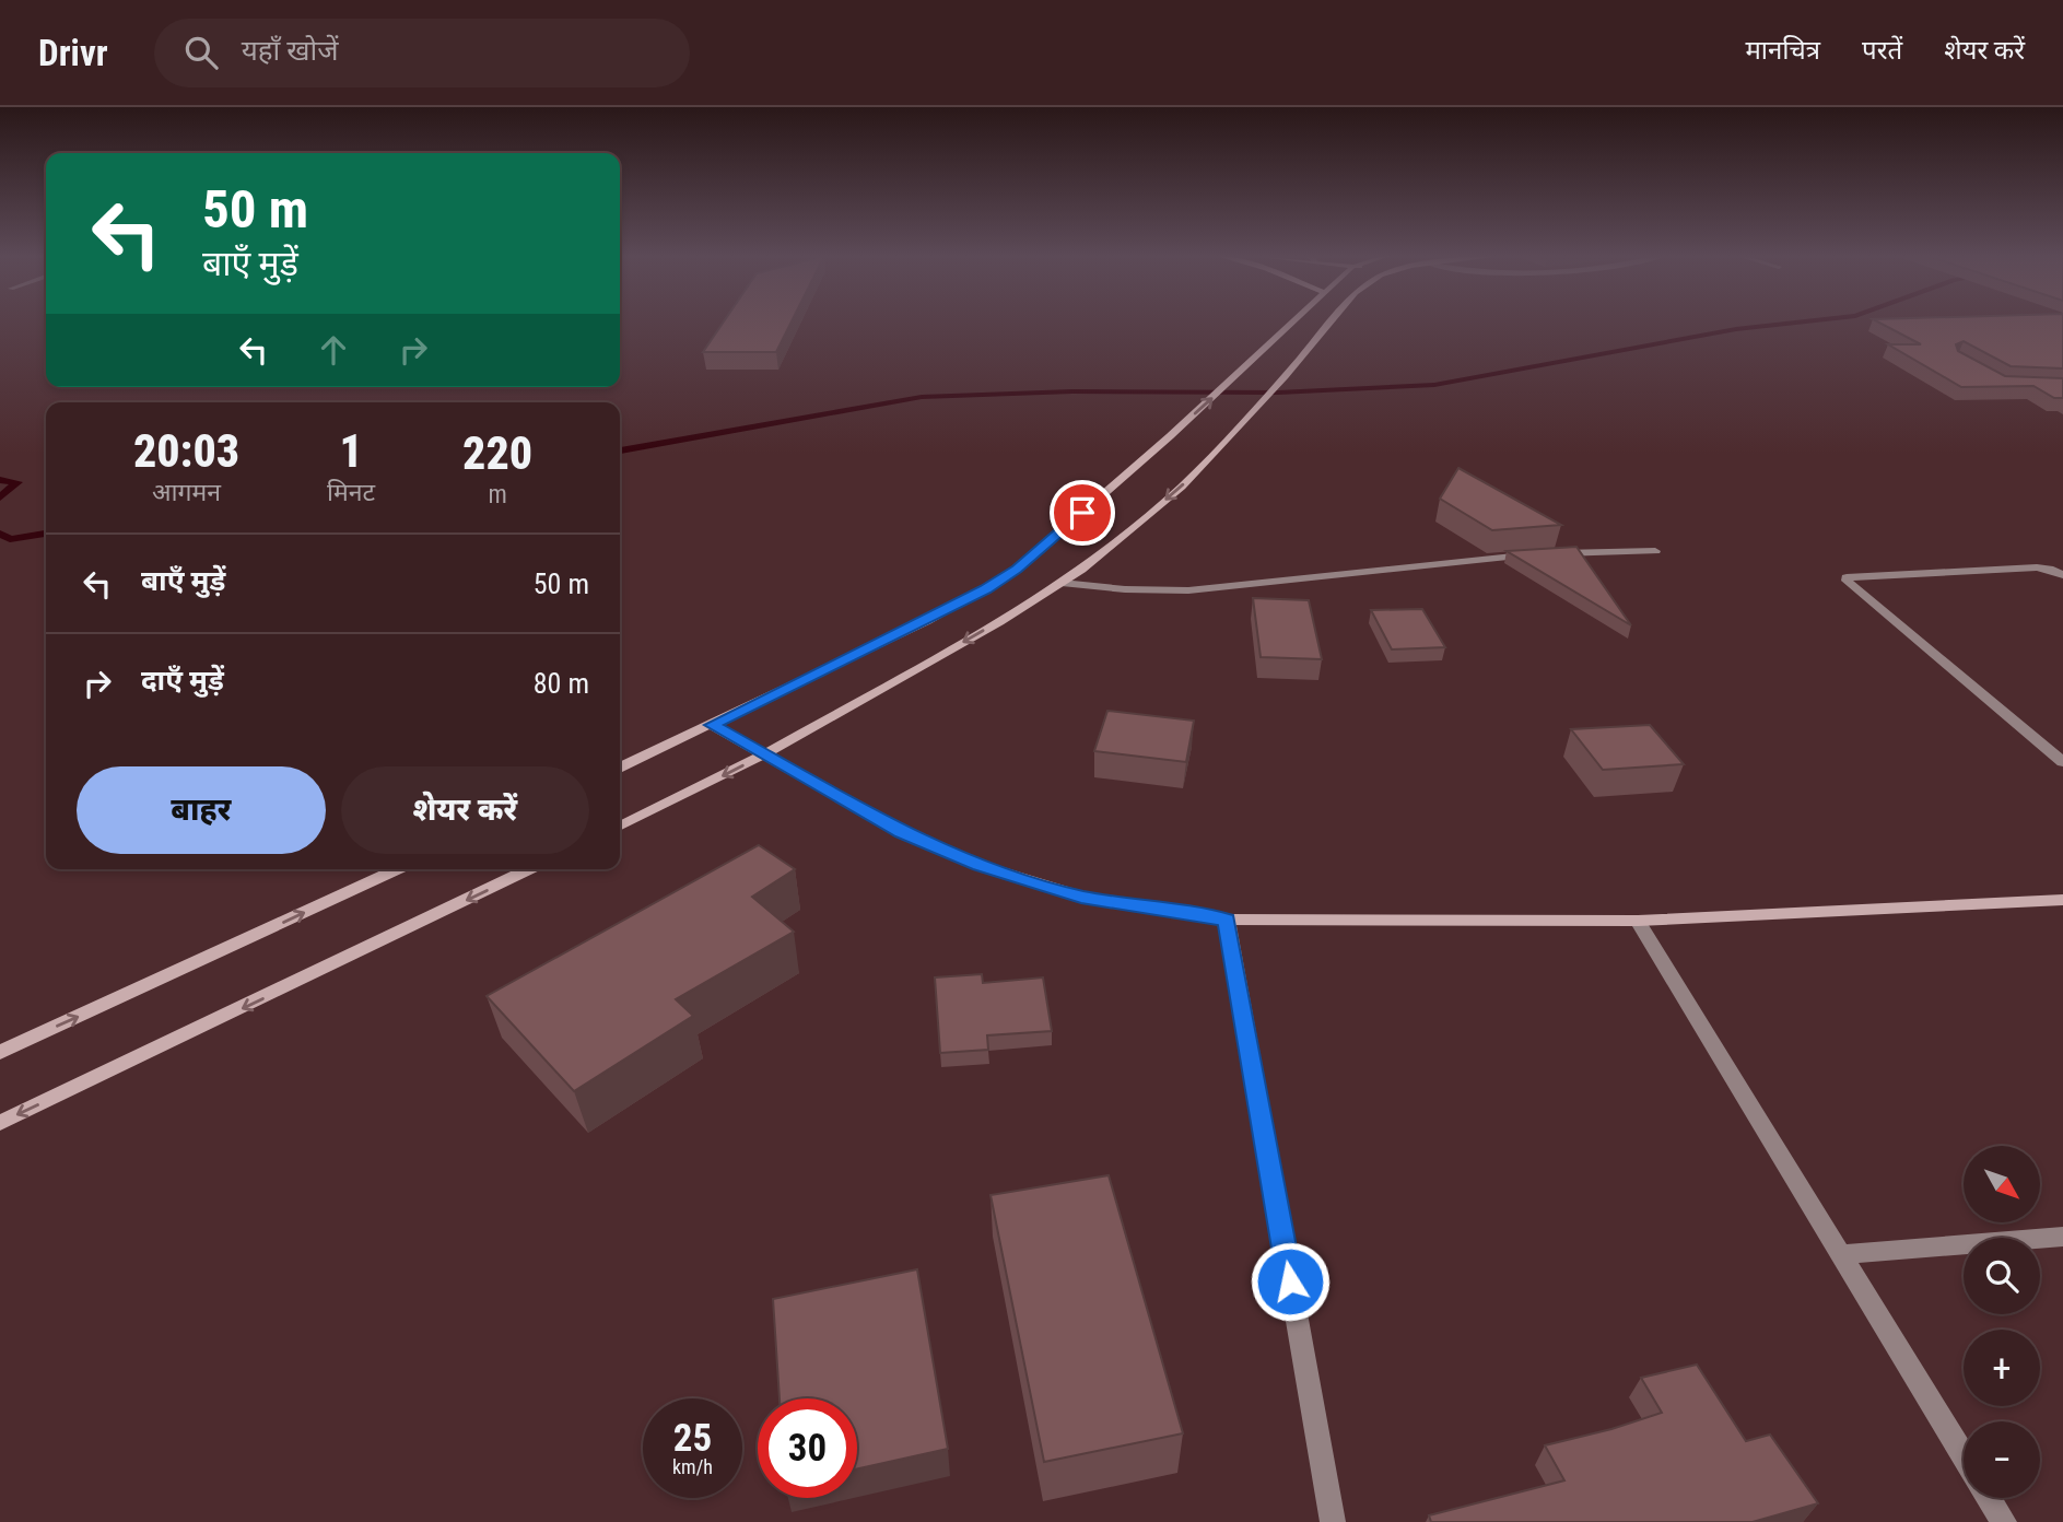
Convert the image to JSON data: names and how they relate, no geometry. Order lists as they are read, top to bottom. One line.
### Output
{"north":"bottom right","page":{"header":"Drivr","search":"यहाँ खोजें","nav":["मानचित्र","परतें","शेयर करें"],"turn":["50 m","बाएँ मुड़ें"],"eta":["20:03","आगमन","1","मिनट","220","m"],"list":[{"name":"बाएँ मुड़ें","value":"50 m"},{"name":"दाएँ मुड़ें","value":"80 m"}],"buttons":["बाहर","शेयर करें"],"map_buttons":["+","−"],"speed":"25 km/h","limit":"30"}}
